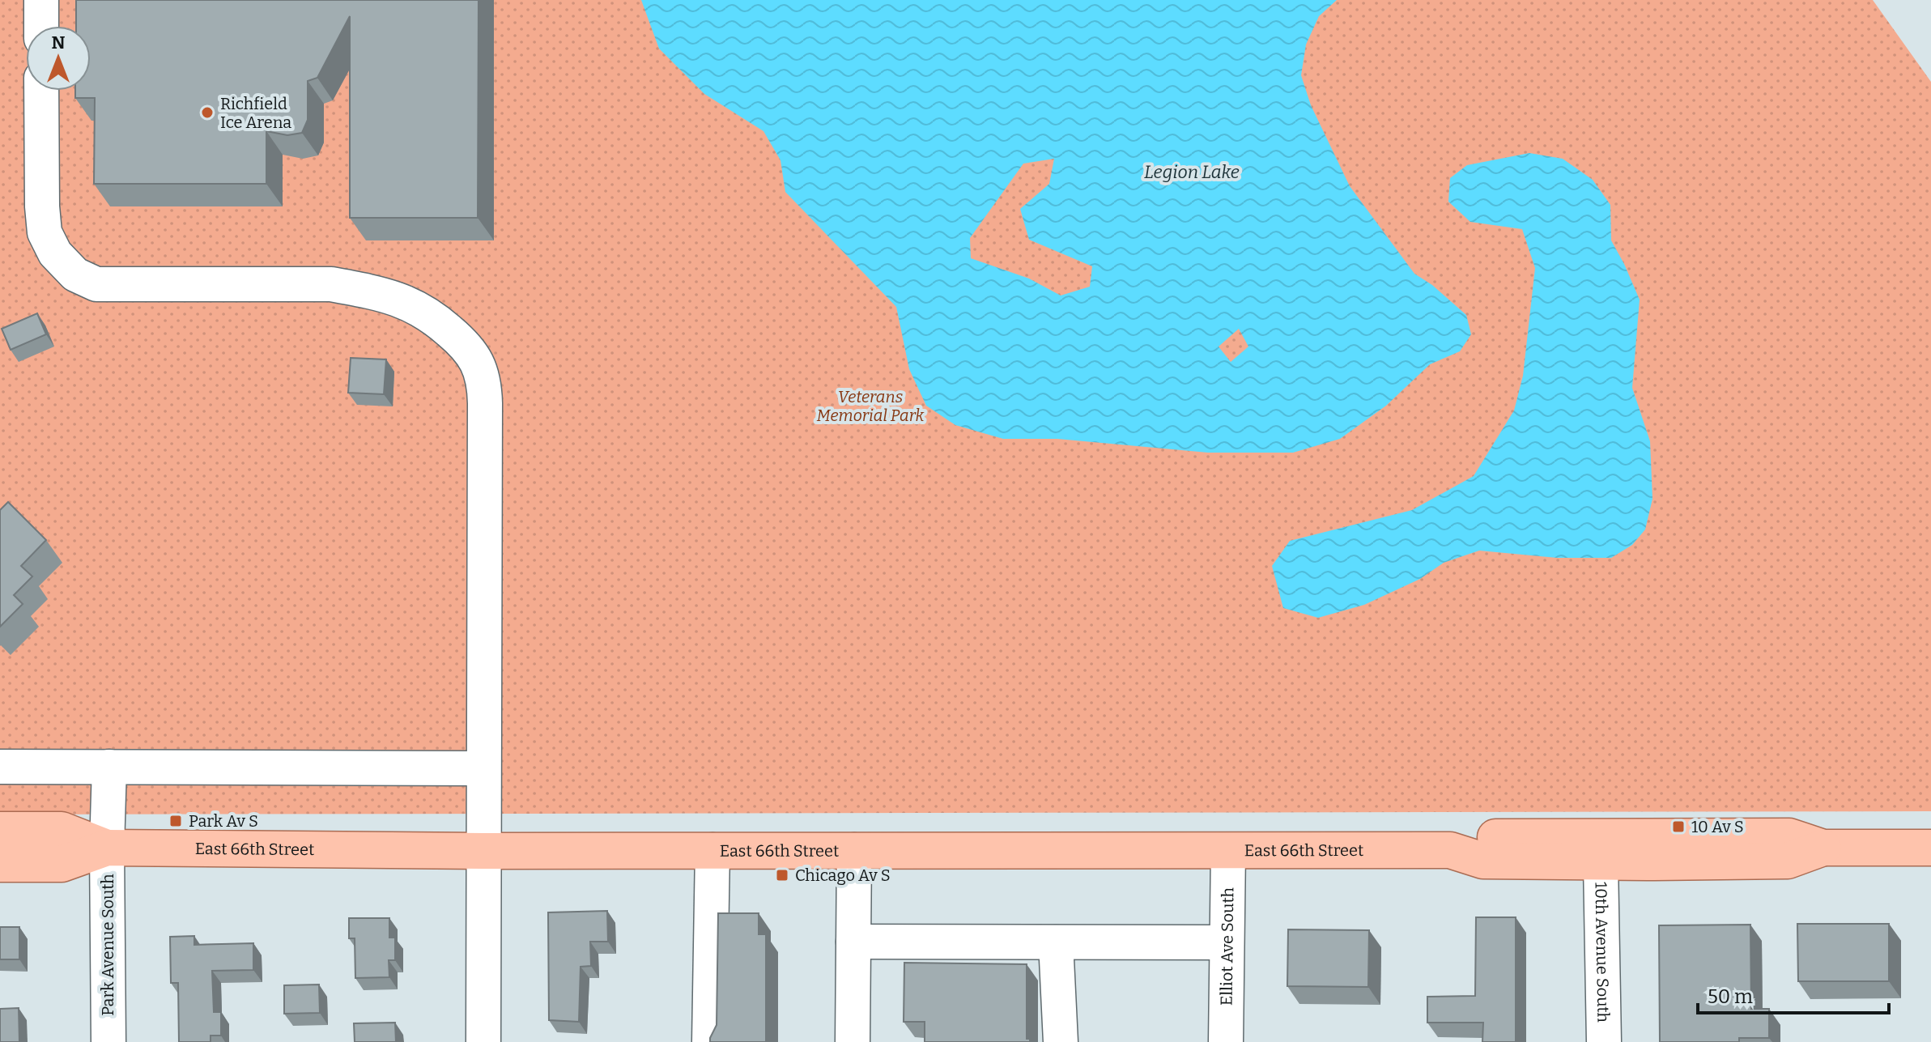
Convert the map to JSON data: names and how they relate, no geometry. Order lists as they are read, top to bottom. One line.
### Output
{"streets":{"main road":["East 66th Street"],"street":["Park Avenue South","Elliot Ave South","10th Avenue South"]},"crossings":[["East 66th Street","Park Avenue South"],["East 66th Street","Elliot Ave South"],["East 66th Street","10th Avenue South"]],"water":["Legion Lake"],"parks":["Veterans Memorial Park"],"places":{"other":["Richfield Ice Arena"],"transit":["Park Av S","10 Av S","Chicago Av S"]},"scale_bar":"50 m","north":"top"}
